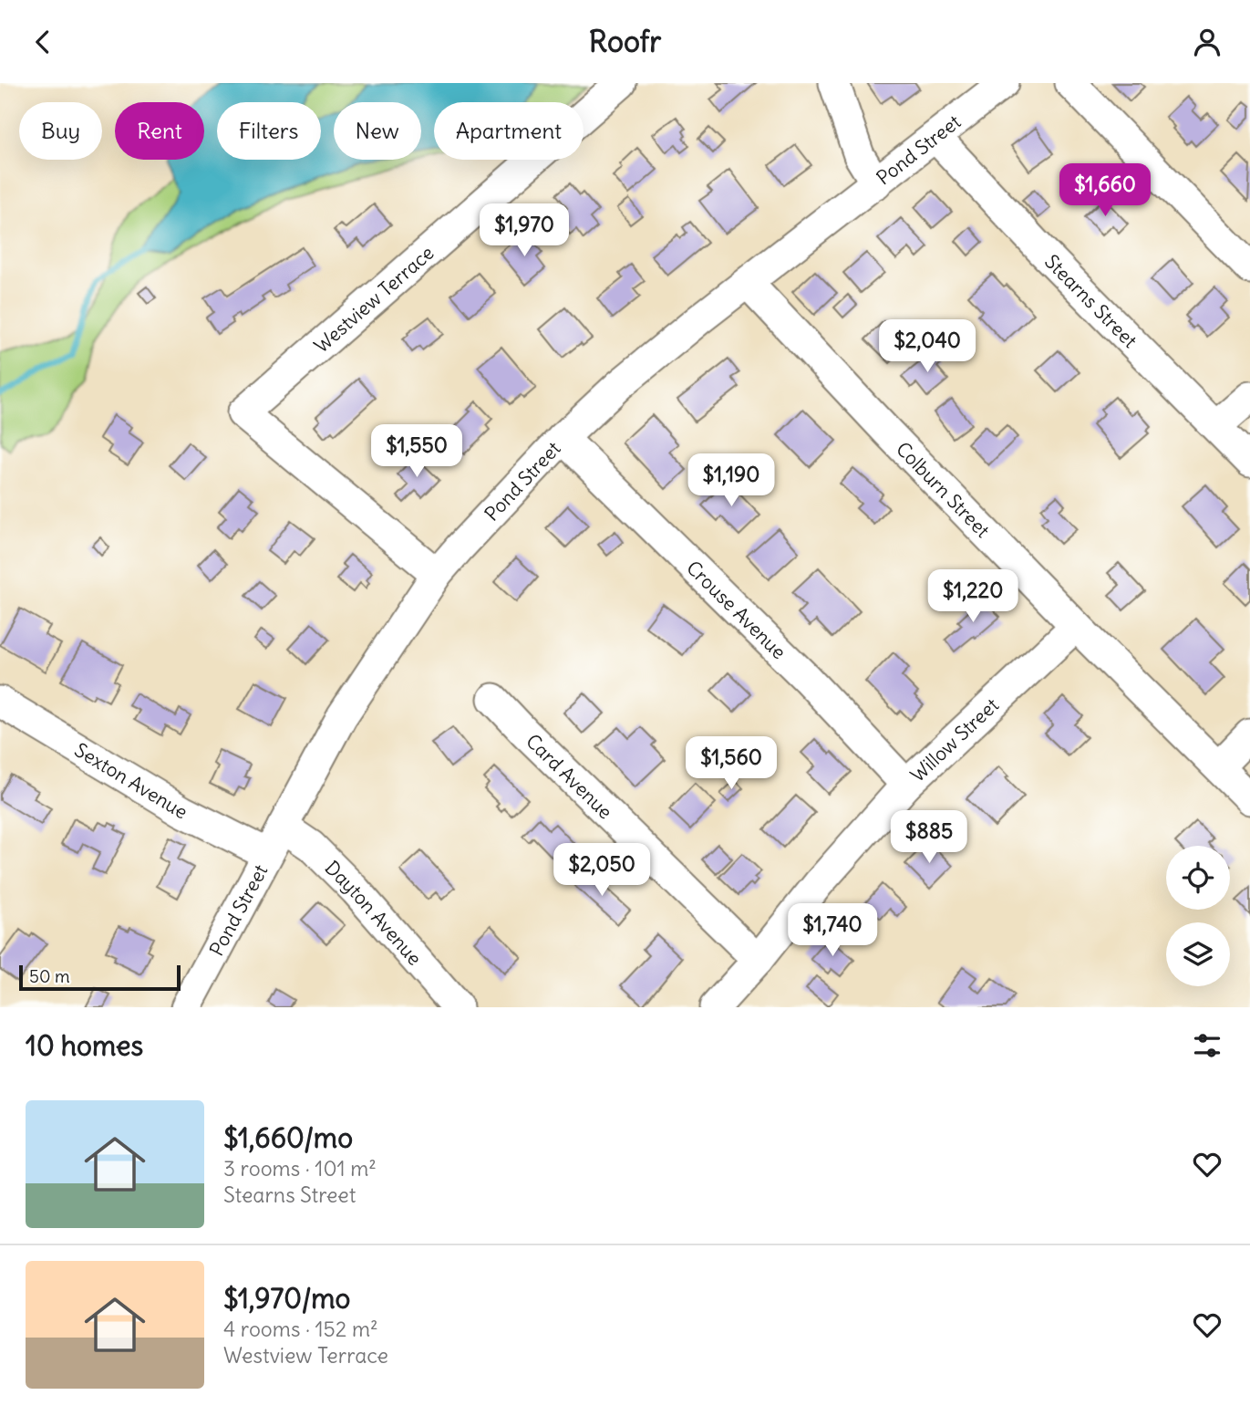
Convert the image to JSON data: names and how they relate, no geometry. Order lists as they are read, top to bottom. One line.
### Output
{"streets":{"street":["Pond Street","Westview Terrace","Stearns Street","Colburn Street","Crouse Avenue","Willow Street","Card Avenue","Sexton Avenue","Dayton Avenue"]},"crossings":[["Pond Street","Westview Terrace"],["Pond Street","Stearns Street"],["Pond Street","Colburn Street"],["Pond Street","Crouse Avenue"],["Pond Street","Sexton Avenue"],["Pond Street","Dayton Avenue"],["Colburn Street","Willow Street"],["Crouse Avenue","Willow Street"],["Willow Street","Card Avenue"]],"scale_bar":"50 m","page":{"header":"Roofr","chip":["Buy","Rent","Filters","New","Apartment"],"price":["$1,660","$1,970","$2,040","$1,550","$1,190","$1,220","$1,560","$885","$2,050","$1,740"],"scale":"50 m","heading":"10 homes","list":[{"name":"$1,660/mo","note":"3 rooms · 101 m² · Stearns Street"},{"name":"$1,970/mo","note":"4 rooms · 152 m² · Westview Terrace"}]}}
